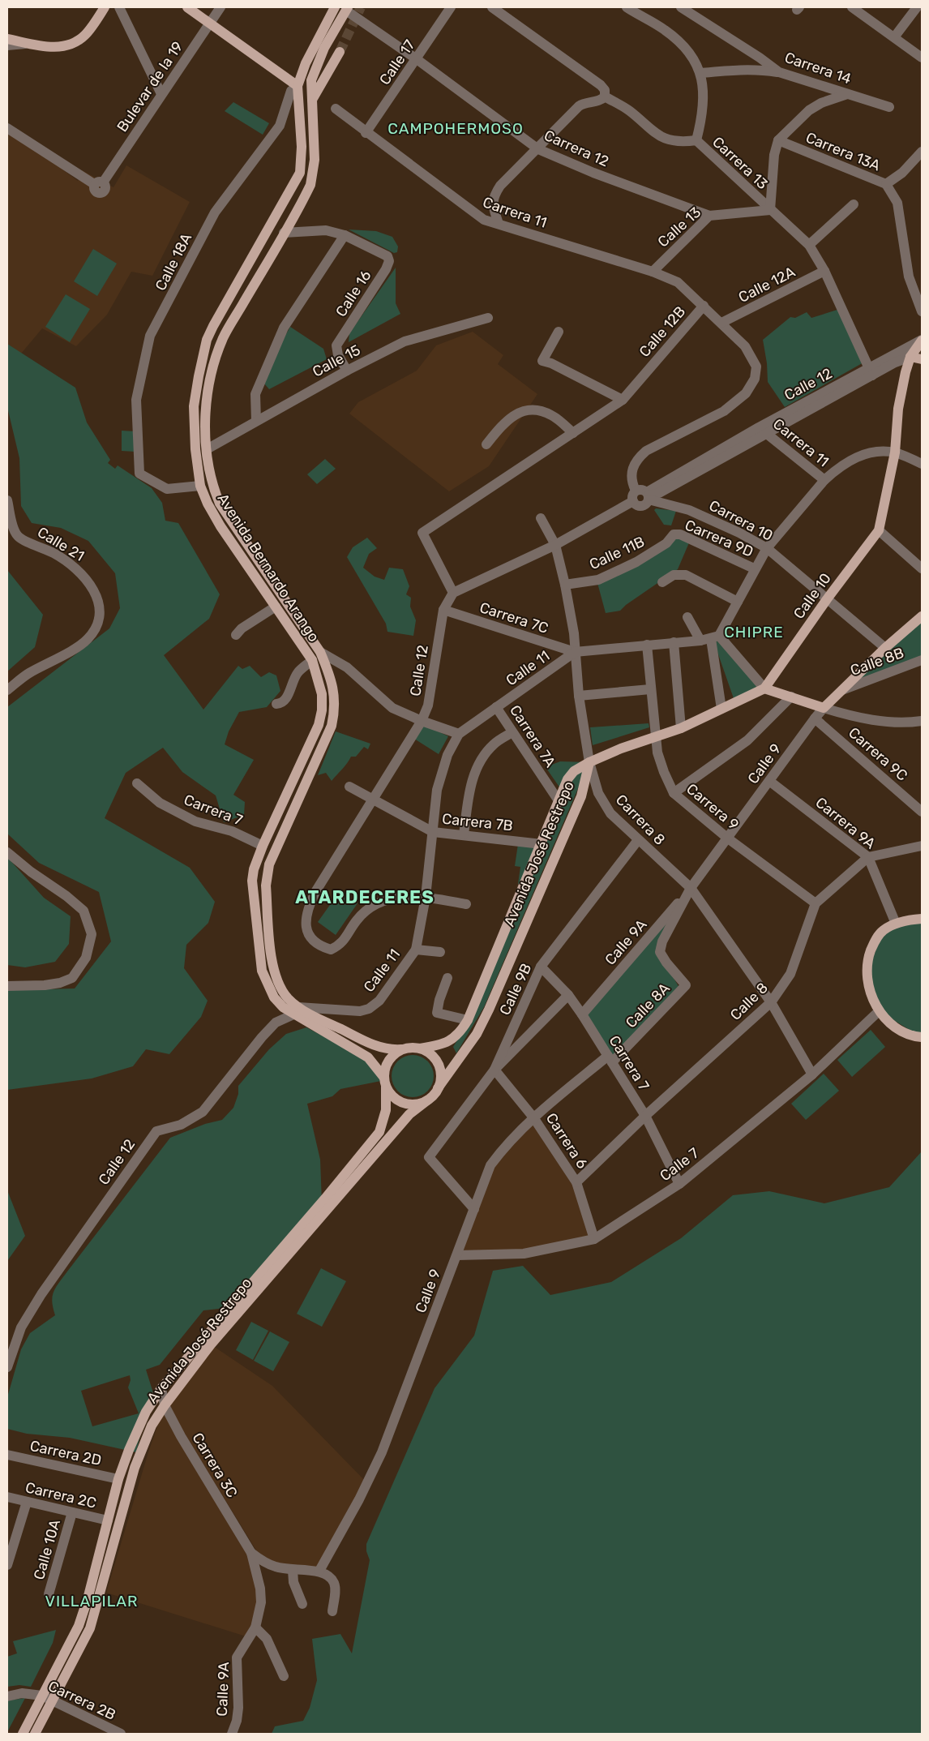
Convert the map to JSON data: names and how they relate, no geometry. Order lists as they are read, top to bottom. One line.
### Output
{"streets":{"main road":["Avenida Bernardo Arango","Calle 10","Calle 9","Avenida José Restrepo"],"street":["Calle 17","Carrera 14","Bulevar de la 19","Carrera 12","Carrera 13A","Carrera 13","Carrera 11","Calle 13","Calle 18A","Calle 12A","Calle 16","Calle 12B","Calle 15","Calle 12","Carrera 10","Carrera 9D","Calle 21","Calle 11B","Carrera 7C","Calle 8B","Calle 11","Carrera 7A","Carrera 9C","Carrera 9","Carrera 7","Carrera 8","Carrera 7B","Carrera 9A","Calle 9A","Calle 9B","Calle 8","Calle 8A","Carrera 6","Calle 7","Carrera 2D","Carrera 3C","Carrera 2C","Calle 10A","Carrera 2B"]},"crossings":[["Calle 17","Carrera 12"],["Calle 17","Carrera 11"],["Carrera 12","Calle 13"],["Carrera 12","Avenida Bernardo Arango"],["Carrera 13","Calle 13"],["Carrera 13","Calle 12A"],["Carrera 13","Calle 12"],["Carrera 11","Calle 13"],["Carrera 11","Calle 12B"],["Carrera 11","Calle 12"],["Calle 18A","Avenida Bernardo Arango"],["Calle 12A","Calle 12B"],["Calle 16","Calle 15"],["Calle 12B","Calle 12"],["Calle 12B","Carrera 10"],["Calle 15","Avenida Bernardo Arango"],["Calle 12","Carrera 10"],["Calle 12","Avenida Bernardo Arango"],["Calle 12","Calle 10"],["Calle 12","Carrera 7C"],["Calle 12","Calle 11"],["Calle 12","Carrera 7B"],["Carrera 10","Calle 10"],["Carrera 10","Calle 9"],["Carrera 9D","Calle 11B"],["Calle 11B","Carrera 8"],["Avenida Bernardo Arango","Calle 11"],["Avenida Bernardo Arango","Carrera 7"],["Avenida Bernardo Arango","Avenida José Restrepo"],["Calle 10","Carrera 9"],["Calle 10","Carrera 8"],["Calle 10","Avenida José Restrepo"],["Carrera 7C","Calle 11"],["Carrera 7C","Carrera 8"],["Calle 8B","Calle 9"],["Calle 11","Carrera 7A"],["Calle 11","Carrera 9"],["Calle 11","Carrera 8"],["Calle 11","Carrera 7B"],["Carrera 7A","Avenida José Restrepo"],["Carrera 9C","Calle 9"],["Calle 9","Carrera 9"],["Calle 9","Carrera 7"],["Calle 9","Carrera 8"],["Calle 9","Carrera 9A"],["Calle 9","Calle 9A"],["Calle 9","Calle 9B"],["Calle 9","Calle 8A"],["Calle 9","Carrera 6"],["Calle 9","Calle 7"],["Carrera 9","Calle 8"],["Carrera 7","Calle 9A"],["Carrera 7","Calle 9B"],["Carrera 7","Calle 8"],["Carrera 7","Calle 8A"],["Carrera 7","Calle 7"],["Carrera 8","Avenida José Restrepo"],["Carrera 8","Calle 9A"],["Carrera 8","Calle 9B"],["Carrera 8","Calle 8"],["Carrera 8","Calle 7"],["Carrera 7B","Avenida José Restrepo"],["Carrera 9A","Calle 8"],["Avenida José Restrepo","Carrera 2D"],["Avenida José Restrepo","Carrera 3C"],["Avenida José Restrepo","Carrera 2C"],["Avenida José Restrepo","Carrera 2B"],["Calle 9A","Carrera 3C"],["Calle 9B","Carrera 6"],["Calle 8","Carrera 6"],["Carrera 6","Calle 7"],["Carrera 2C","Calle 10A"]],"districts":["CAMPOHERMOSO","CHIPRE","ATARDECERES","VILLAPILAR"]}
